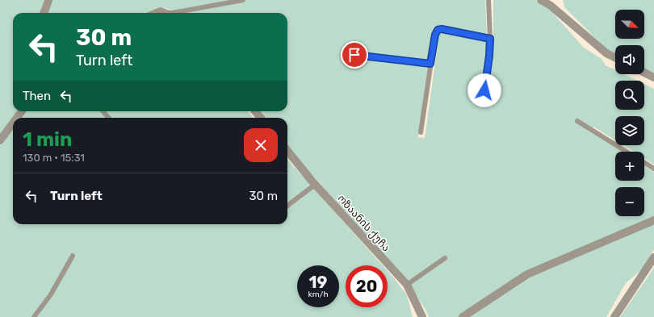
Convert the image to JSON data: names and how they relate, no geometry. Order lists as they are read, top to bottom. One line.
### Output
{"streets":{"street":["ოზაანის ქუჩა"]},"north":"bottom right","page":{"map_buttons":["+","−"],"turn":["30 m","Turn left"],"then":"Then","heading":["1 min","130 m · 15:31"],"list":[{"name":"Turn left","value":"30 m"}],"speed":"19 km/h","limit":"20"}}
